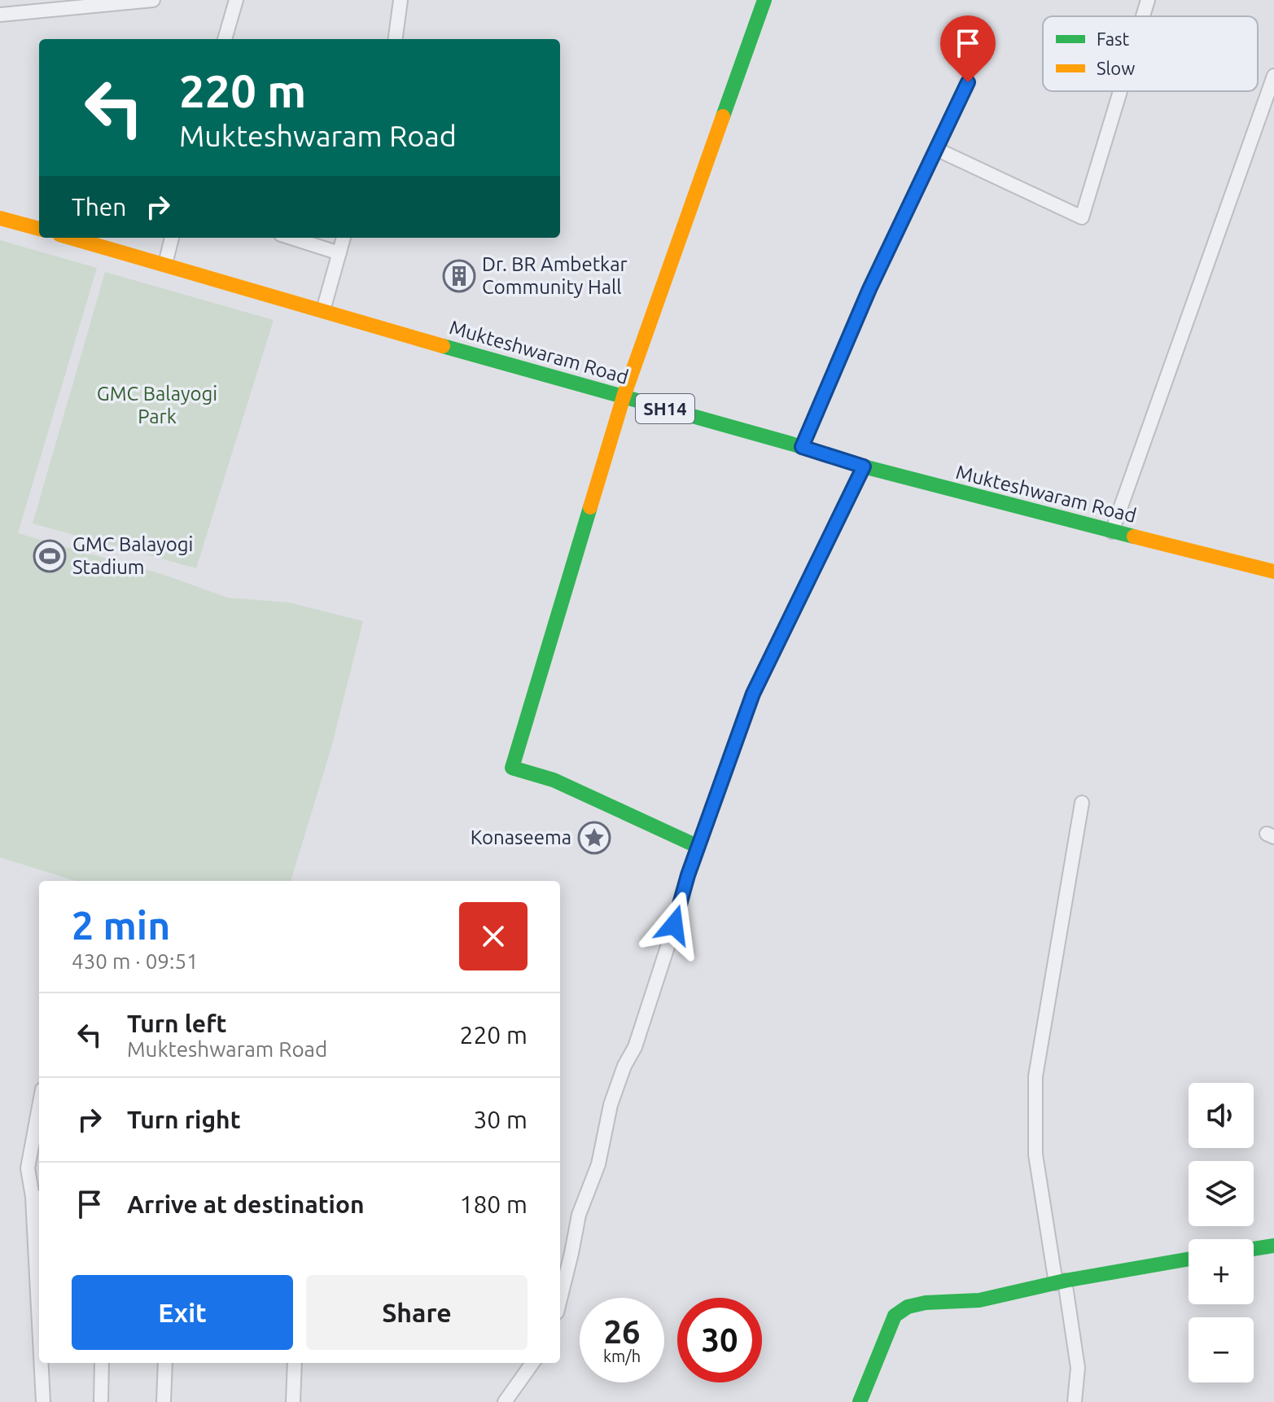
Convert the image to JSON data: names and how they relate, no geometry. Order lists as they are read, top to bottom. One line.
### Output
{"streets":{"main road":["Mukteshwaram Road","SH14"]},"parks":["GMC Balayogi Park"],"places":{"building":["Dr. BR Ambetkar Community Hall"],"sports":["GMC Balayogi Stadium"],"place":["Konaseema"]},"legend":["Fast","Slow"],"page":{"turn":["220 m","Mukteshwaram Road"],"then":"Then","heading":["2 min","430 m · 09:51"],"list":[{"name":"Turn left","note":"Mukteshwaram Road","value":"220 m"},{"name":"Turn right","value":"30 m"},{"name":"Arrive at destination","value":"180 m"}],"map_buttons":["+","−"],"buttons":["Exit","Share"],"speed":"26 km/h","limit":"30"}}
